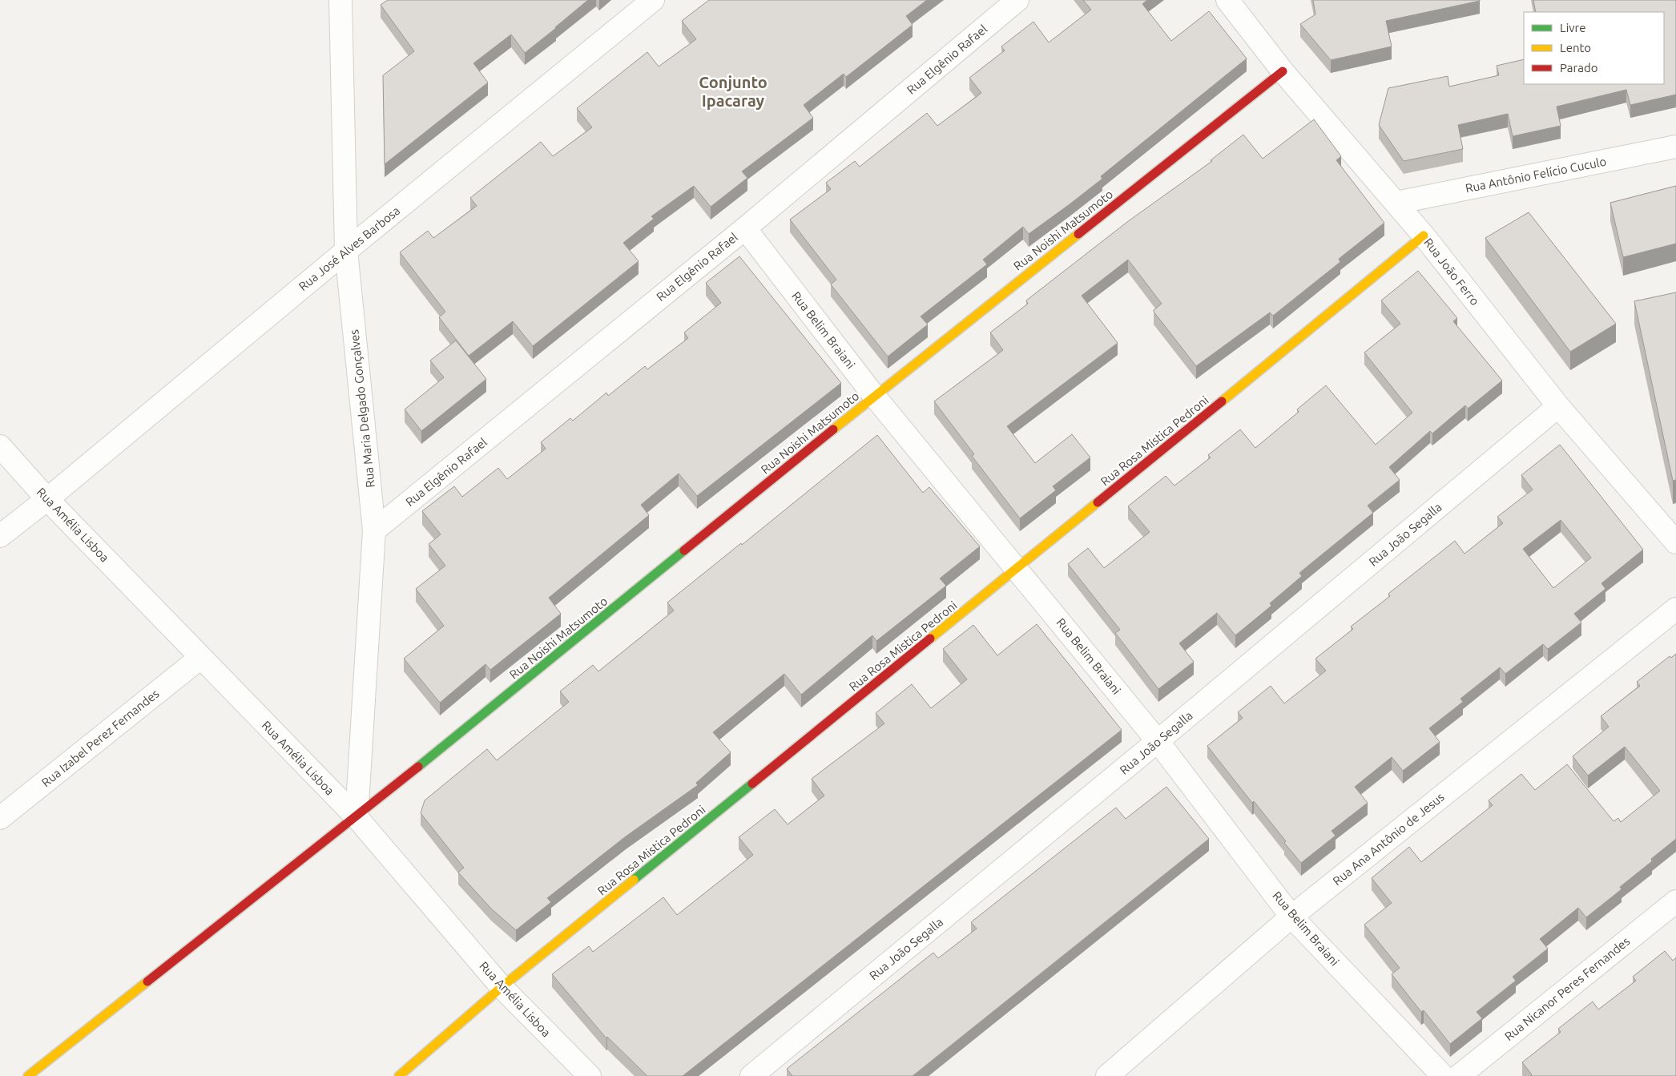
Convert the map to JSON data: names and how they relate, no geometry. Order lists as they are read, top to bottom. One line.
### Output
{"streets":{"street":["Rua Elgênio Rafael","Rua Antônio Felício Cuculo","Rua Noishi Matsumoto","Rua José Alves Barbosa","Rua João Ferro","Rua Belim Braiani","Rua Maria Delgado Gonçalves","Rua Rosa Mistica Pedroni","Rua Amélia Lisboa","Rua João Segalla","Rua Izabel Perez Fernandes","Rua Ana Antônio de Jesus","Rua Nicanor Peres Fernandes"]},"crossings":[["Rua Elgênio Rafael","Rua Belim Braiani"],["Rua Elgênio Rafael","Rua Maria Delgado Gonçalves"],["Rua Antônio Felício Cuculo","Rua João Ferro"],["Rua Noishi Matsumoto","Rua João Ferro"],["Rua Noishi Matsumoto","Rua Belim Braiani"],["Rua Noishi Matsumoto","Rua Maria Delgado Gonçalves"],["Rua Noishi Matsumoto","Rua Amélia Lisboa"],["Rua José Alves Barbosa","Rua Maria Delgado Gonçalves"],["Rua José Alves Barbosa","Rua Amélia Lisboa"],["Rua João Ferro","Rua Rosa Mistica Pedroni"],["Rua João Ferro","Rua João Segalla"],["Rua Belim Braiani","Rua Rosa Mistica Pedroni"],["Rua Belim Braiani","Rua João Segalla"],["Rua Belim Braiani","Rua Ana Antônio de Jesus"],["Rua Maria Delgado Gonçalves","Rua Amélia Lisboa"],["Rua Rosa Mistica Pedroni","Rua Amélia Lisboa"],["Rua Amélia Lisboa","Rua Izabel Perez Fernandes"]],"districts":["Conjunto Ipacaray"],"legend":["Livre","Lento","Parado"]}
